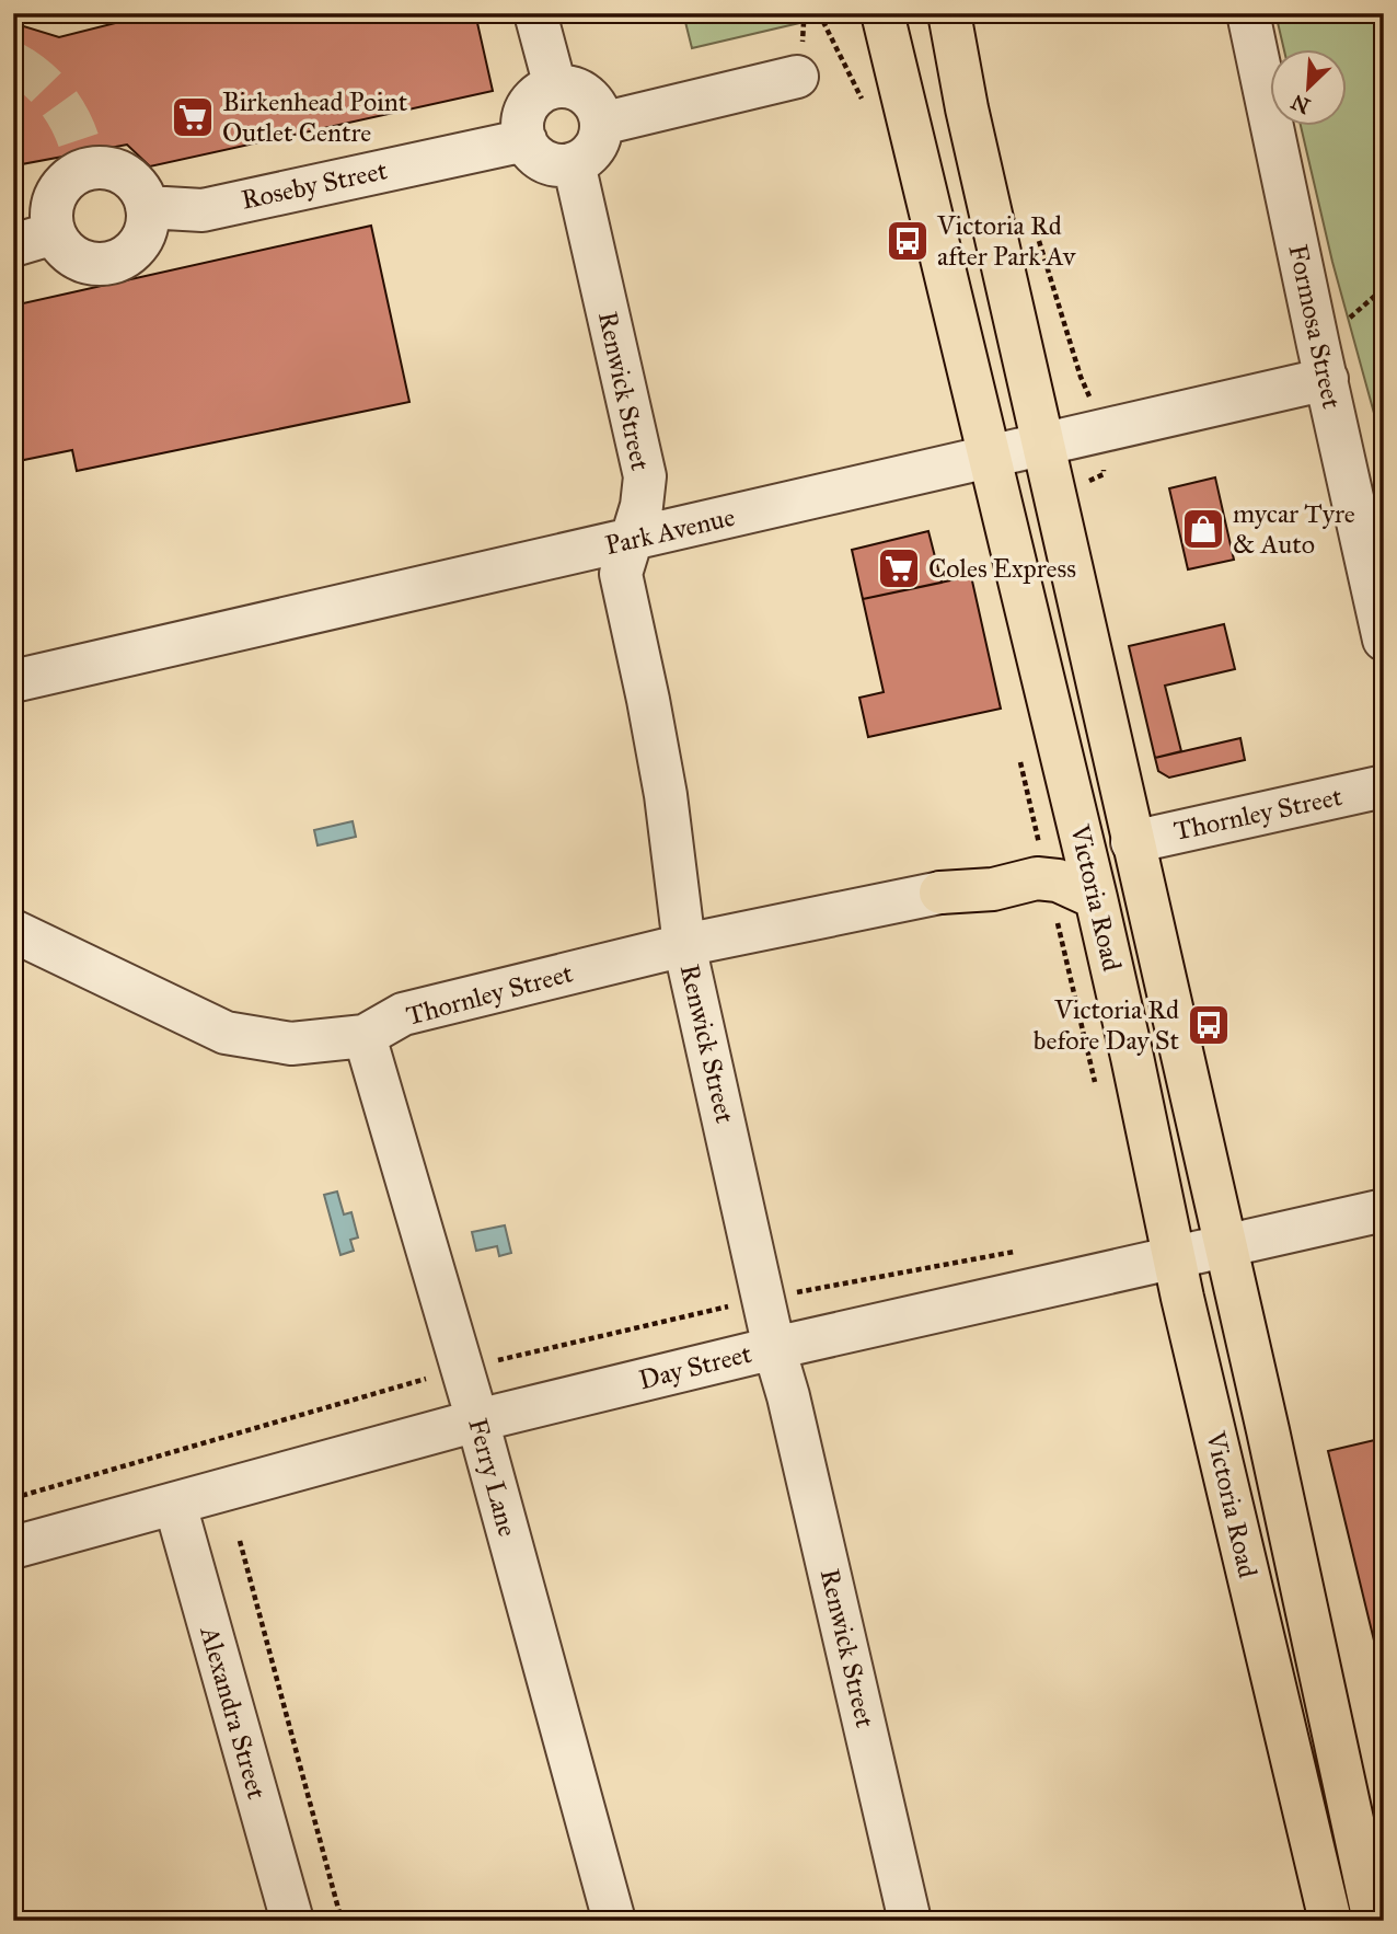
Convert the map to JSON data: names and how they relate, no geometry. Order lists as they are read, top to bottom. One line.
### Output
{"streets":{"highway":["Victoria Road"],"street":["Roseby Street","Formosa Street","Renwick Street","Park Avenue","Thornley Street","Day Street","Ferry Lane","Alexandra Street"]},"crossings":[["Roseby Street","Renwick Street"],["Formosa Street","Park Avenue"],["Renwick Street","Park Avenue"],["Renwick Street","Thornley Street"],["Renwick Street","Day Street"],["Park Avenue","Victoria Road"],["Thornley Street","Victoria Road"],["Thornley Street","Ferry Lane"],["Victoria Road","Day Street"],["Day Street","Ferry Lane"],["Day Street","Alexandra Street"]],"places":{"supermarket":["Birkenhead Point Outlet Centre","Coles Express"],"bus stop":["Victoria Rd after Park Av","Victoria Rd before Day St"],"shop":["mycar Tyre & Auto"]},"north":"bottom left"}
